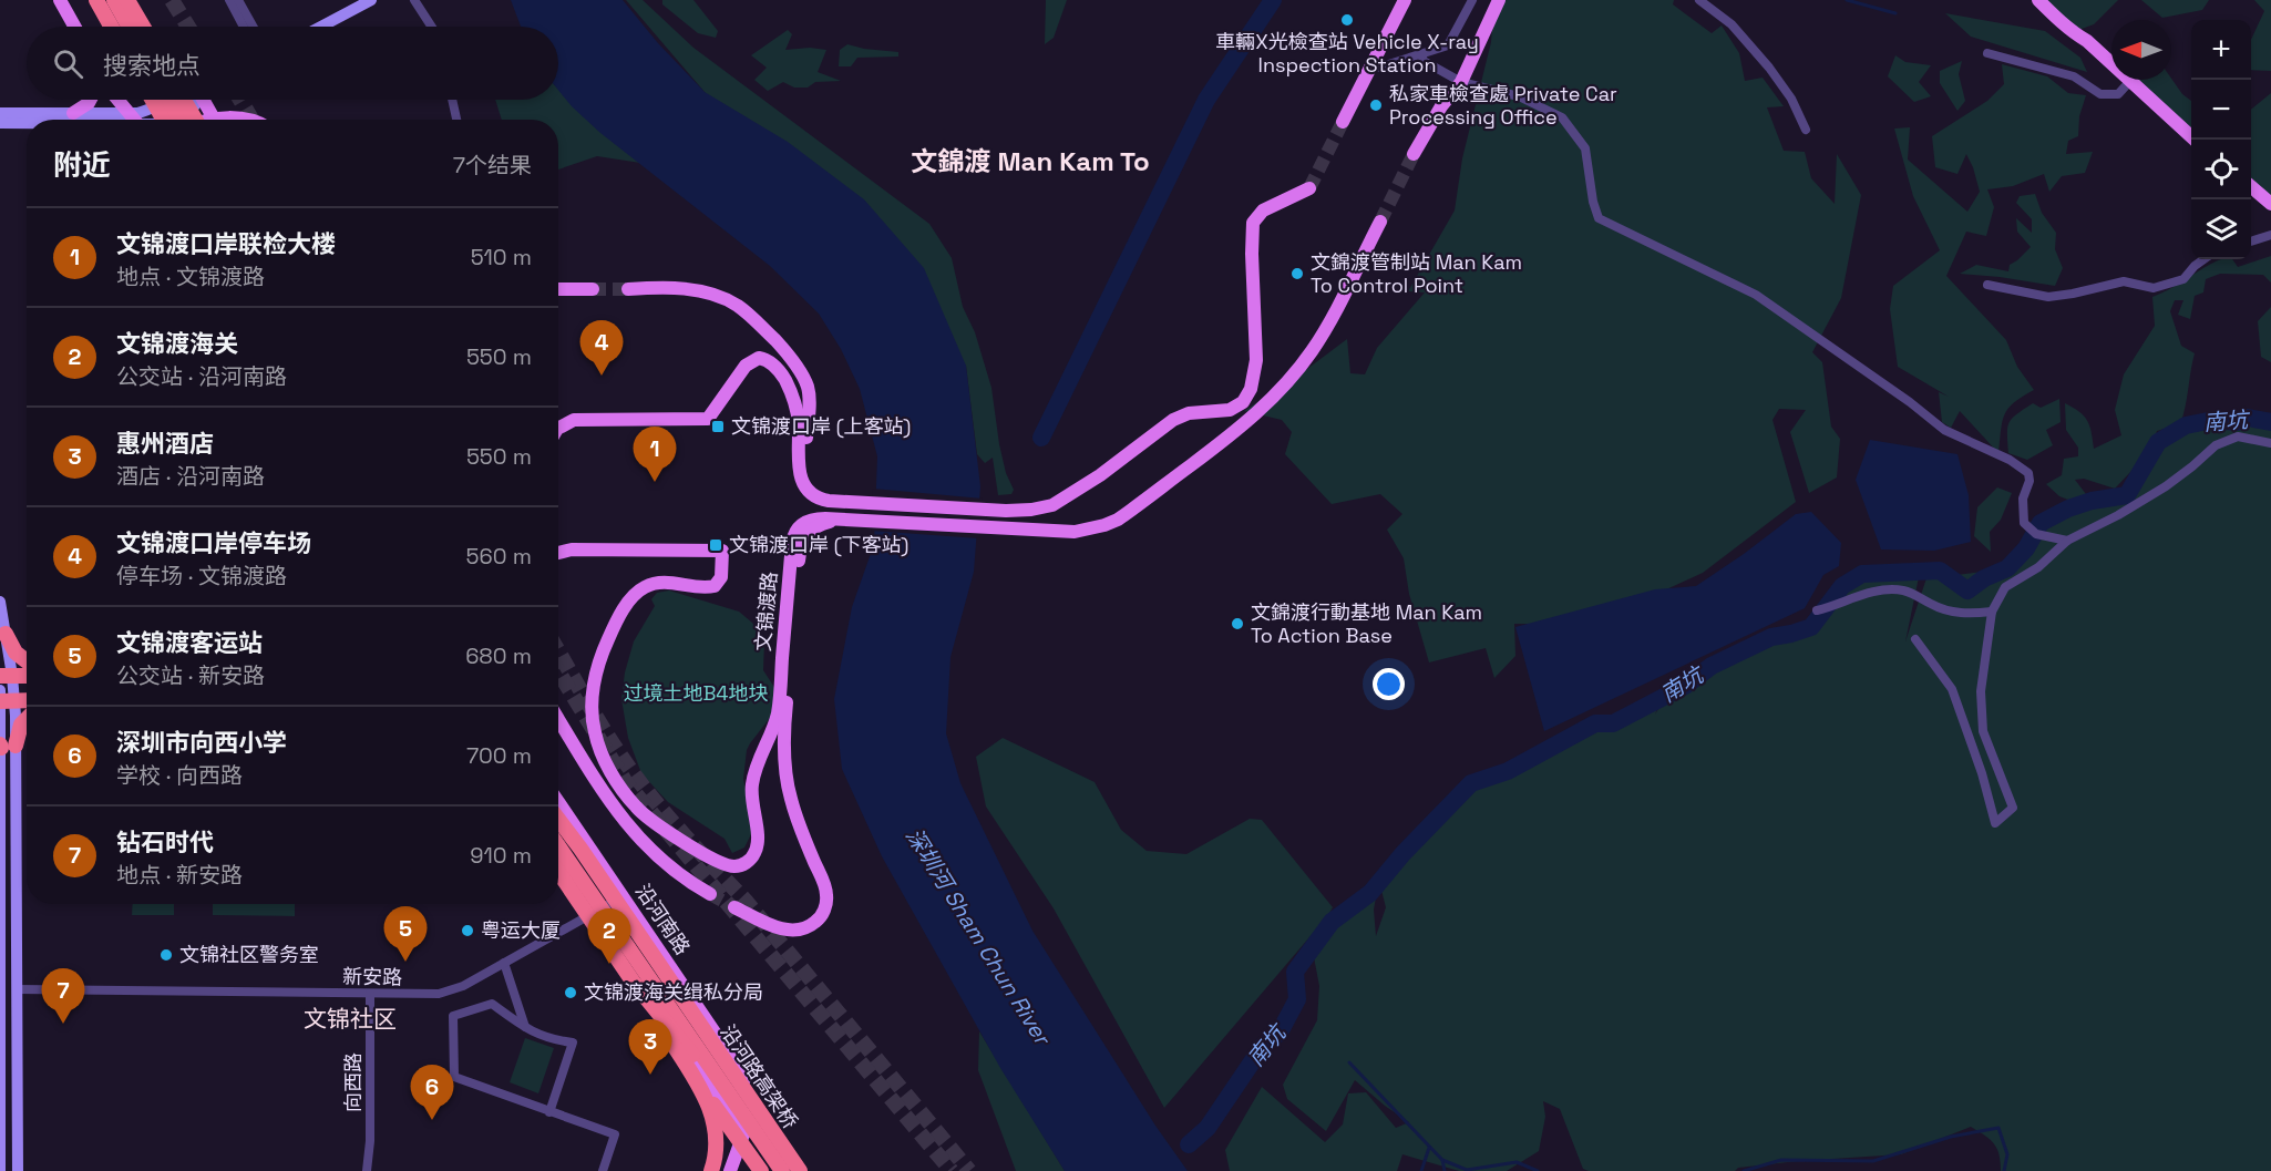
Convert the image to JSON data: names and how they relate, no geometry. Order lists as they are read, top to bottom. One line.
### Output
{"streets":{"highway":["沿河路高架桥"],"main road":["文锦渡路","沿河南路"],"street":["新安路","向西路"]},"crossings":[["沿河南路","新安路"],["新安路","向西路"]],"districts":["文錦渡 Man Kam To","文锦社区"],"water":["南坑","深圳河 Sham Chun River"],"parks":["过境土地B4地块"],"places":{"other":["車輛X光檢查站 Vehicle X-ray Inspection Station","私家車檢查處 Private Car Processing Office","文錦渡管制站 Man Kam To Control Point","文錦渡行動基地 Man Kam To Action Base","粤运大厦","文锦社区警务室","文锦渡海关缉私分局"],"transit":["文锦渡口岸 (上客站)","文锦渡口岸 (下客站)"]},"north":"left","page":{"map_buttons":["+","−"],"search":"搜索地点","heading":["附近","7个结果"],"list":[{"mark":"1","name":"文锦渡口岸联检大楼","note":"地点 · 文锦渡路","value":"510 m"},{"mark":"2","name":"文锦渡海关","note":"公交站 · 沿河南路","value":"550 m"},{"mark":"3","name":"惠州酒店","note":"酒店 · 沿河南路","value":"550 m"},{"mark":"4","name":"文锦渡口岸停车场","note":"停车场 · 文锦渡路","value":"560 m"},{"mark":"5","name":"文锦渡客运站","note":"公交站 · 新安路","value":"680 m"},{"mark":"6","name":"深圳市向西小学","note":"学校 · 向西路","value":"700 m"},{"mark":"7","name":"钻石时代","note":"地点 · 新安路","value":"910 m"}],"pins":["4","1","5","2","7","3","6"]}}
